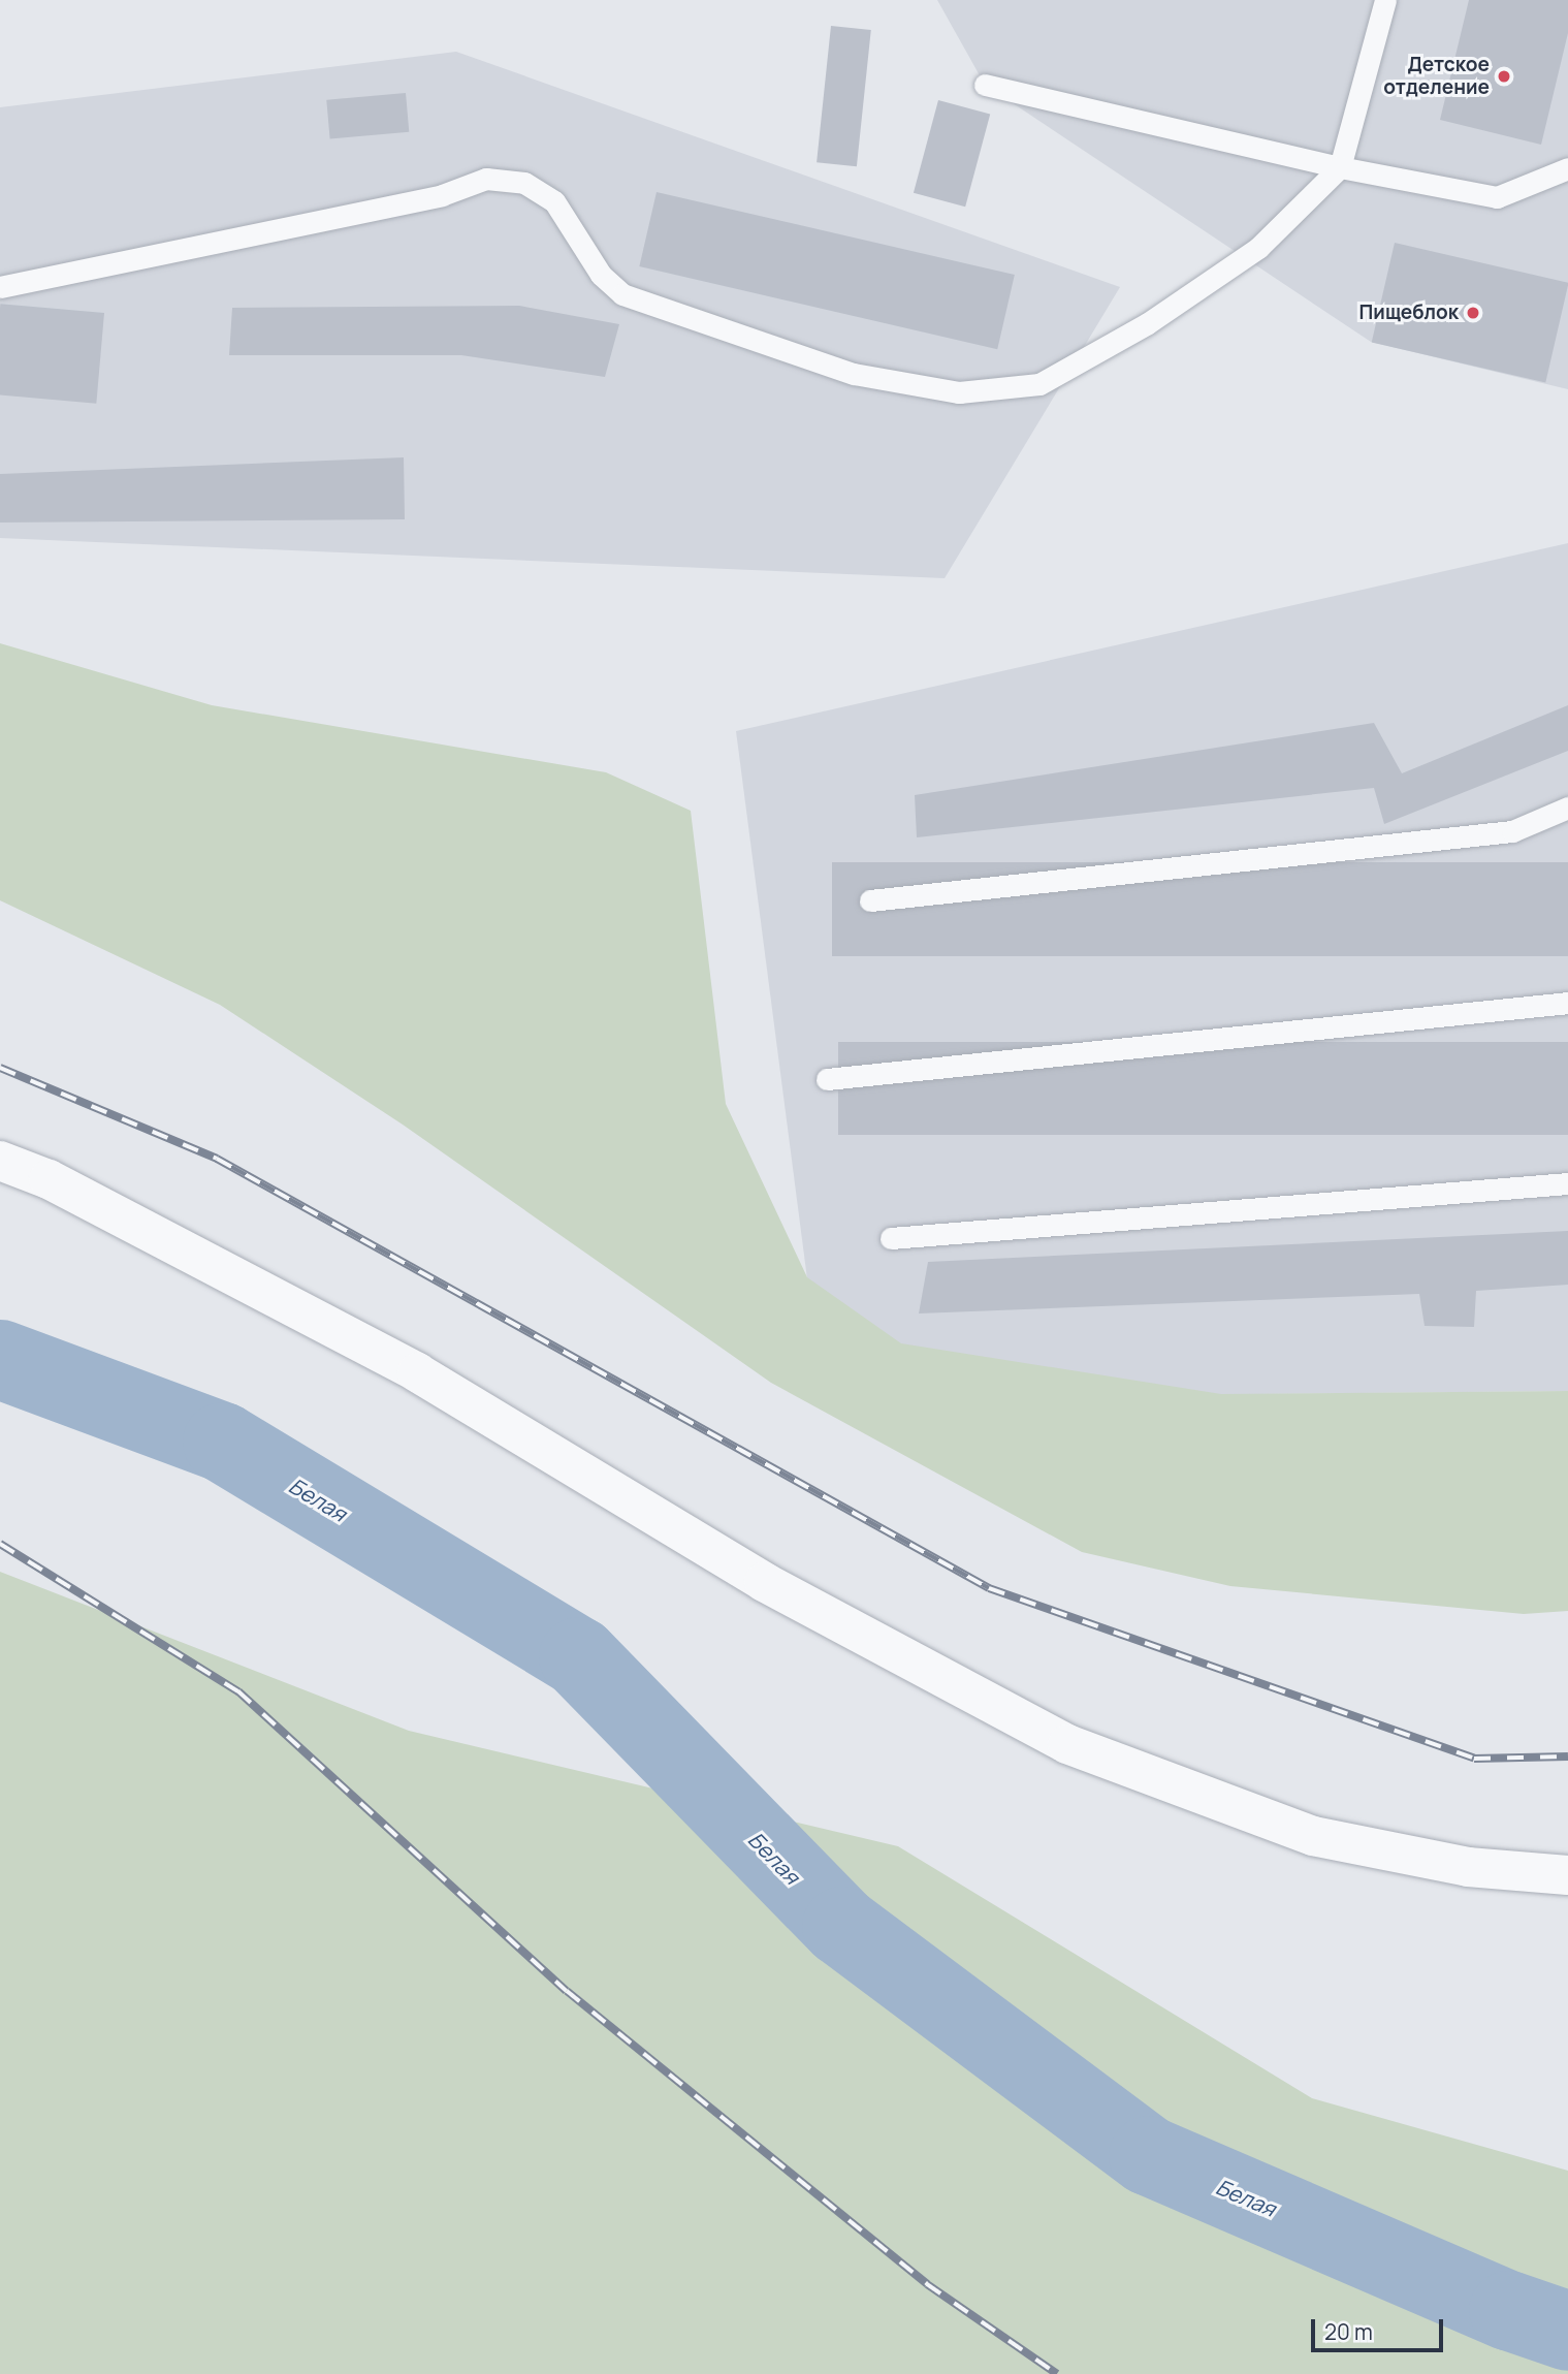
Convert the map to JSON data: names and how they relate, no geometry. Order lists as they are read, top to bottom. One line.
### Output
{"water":["Белая"],"places":["Детское отделение","Пищеблок"],"scale_bar":"20 m"}
